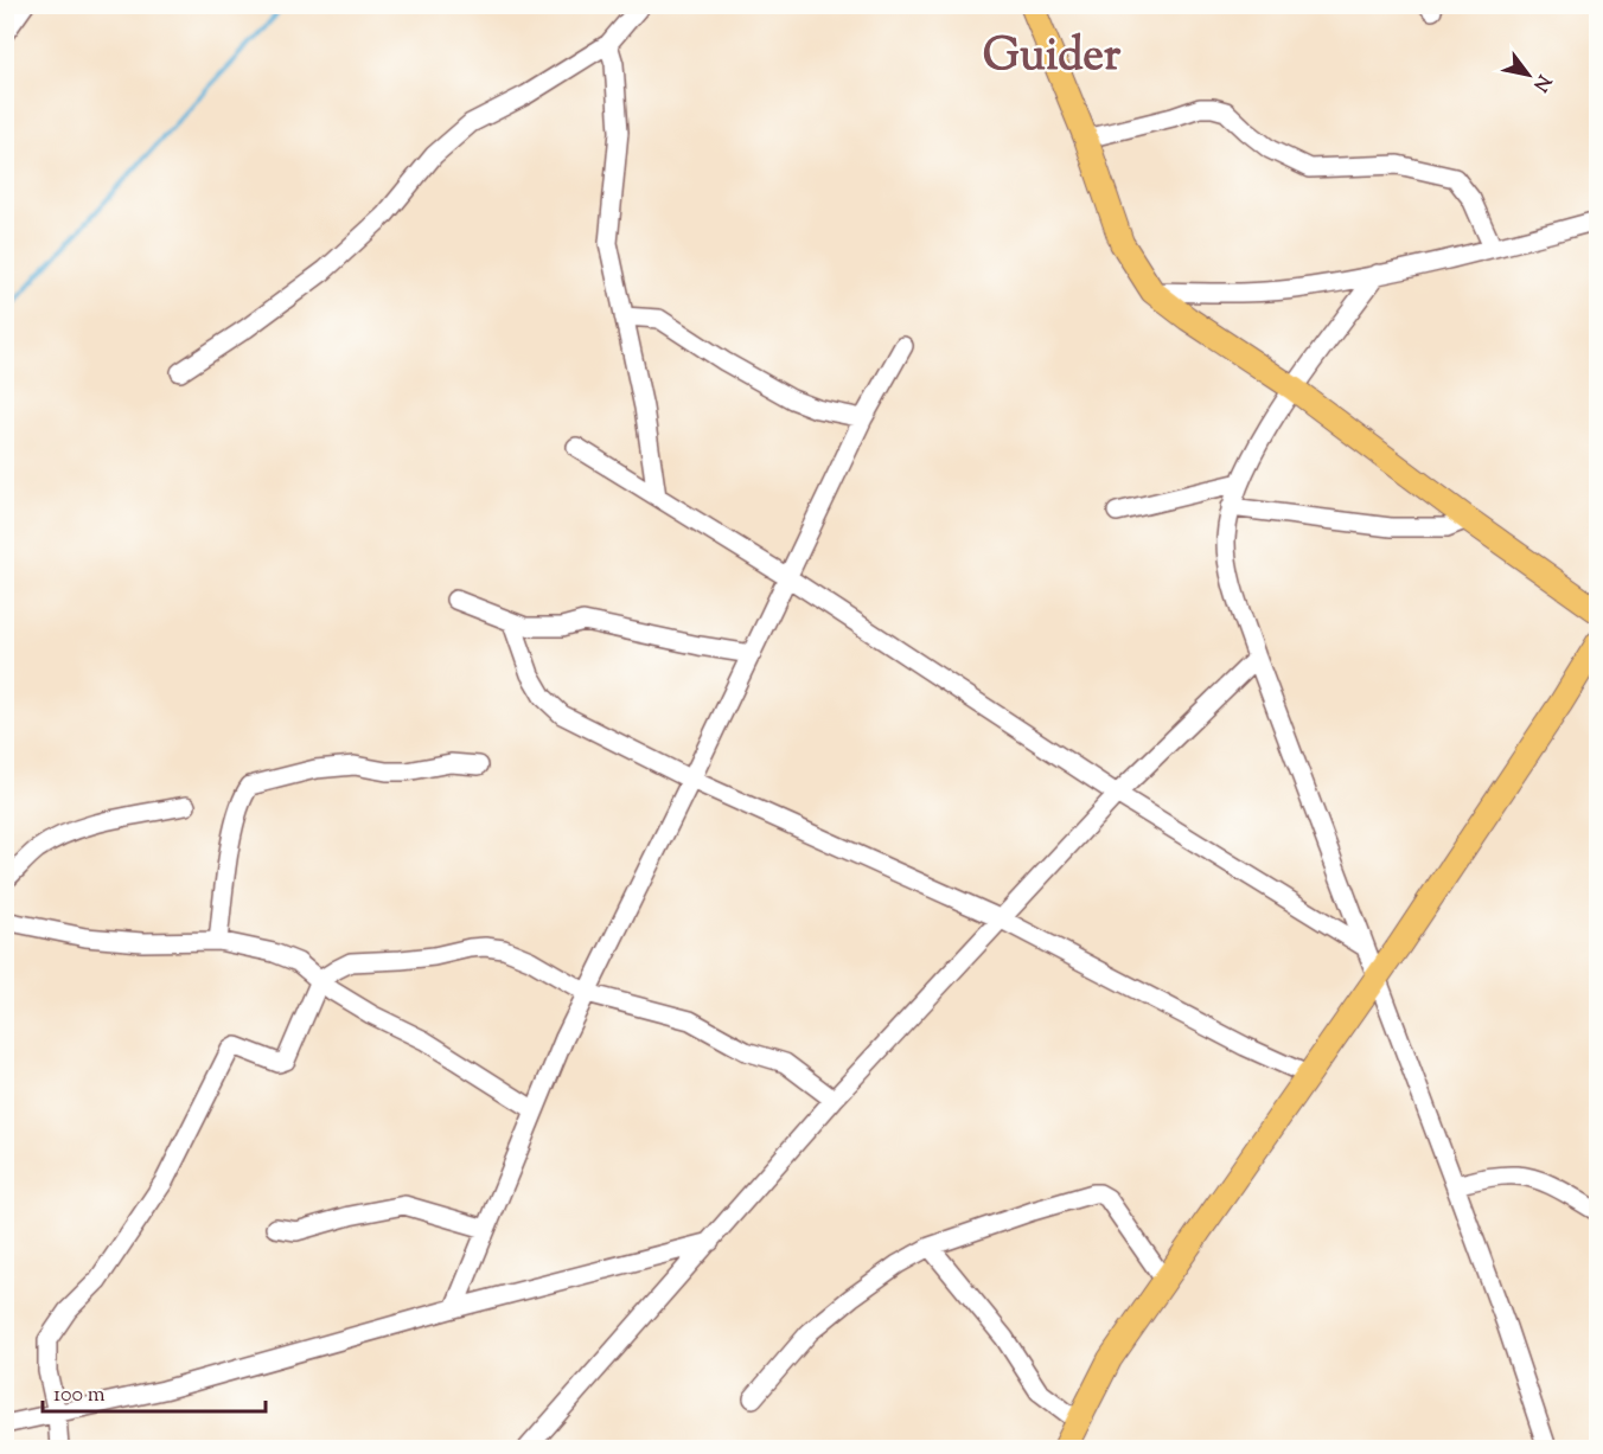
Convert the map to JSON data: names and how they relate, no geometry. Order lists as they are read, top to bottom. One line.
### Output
{"districts":["Guider"],"scale_bar":"100 m","north":"bottom right"}
